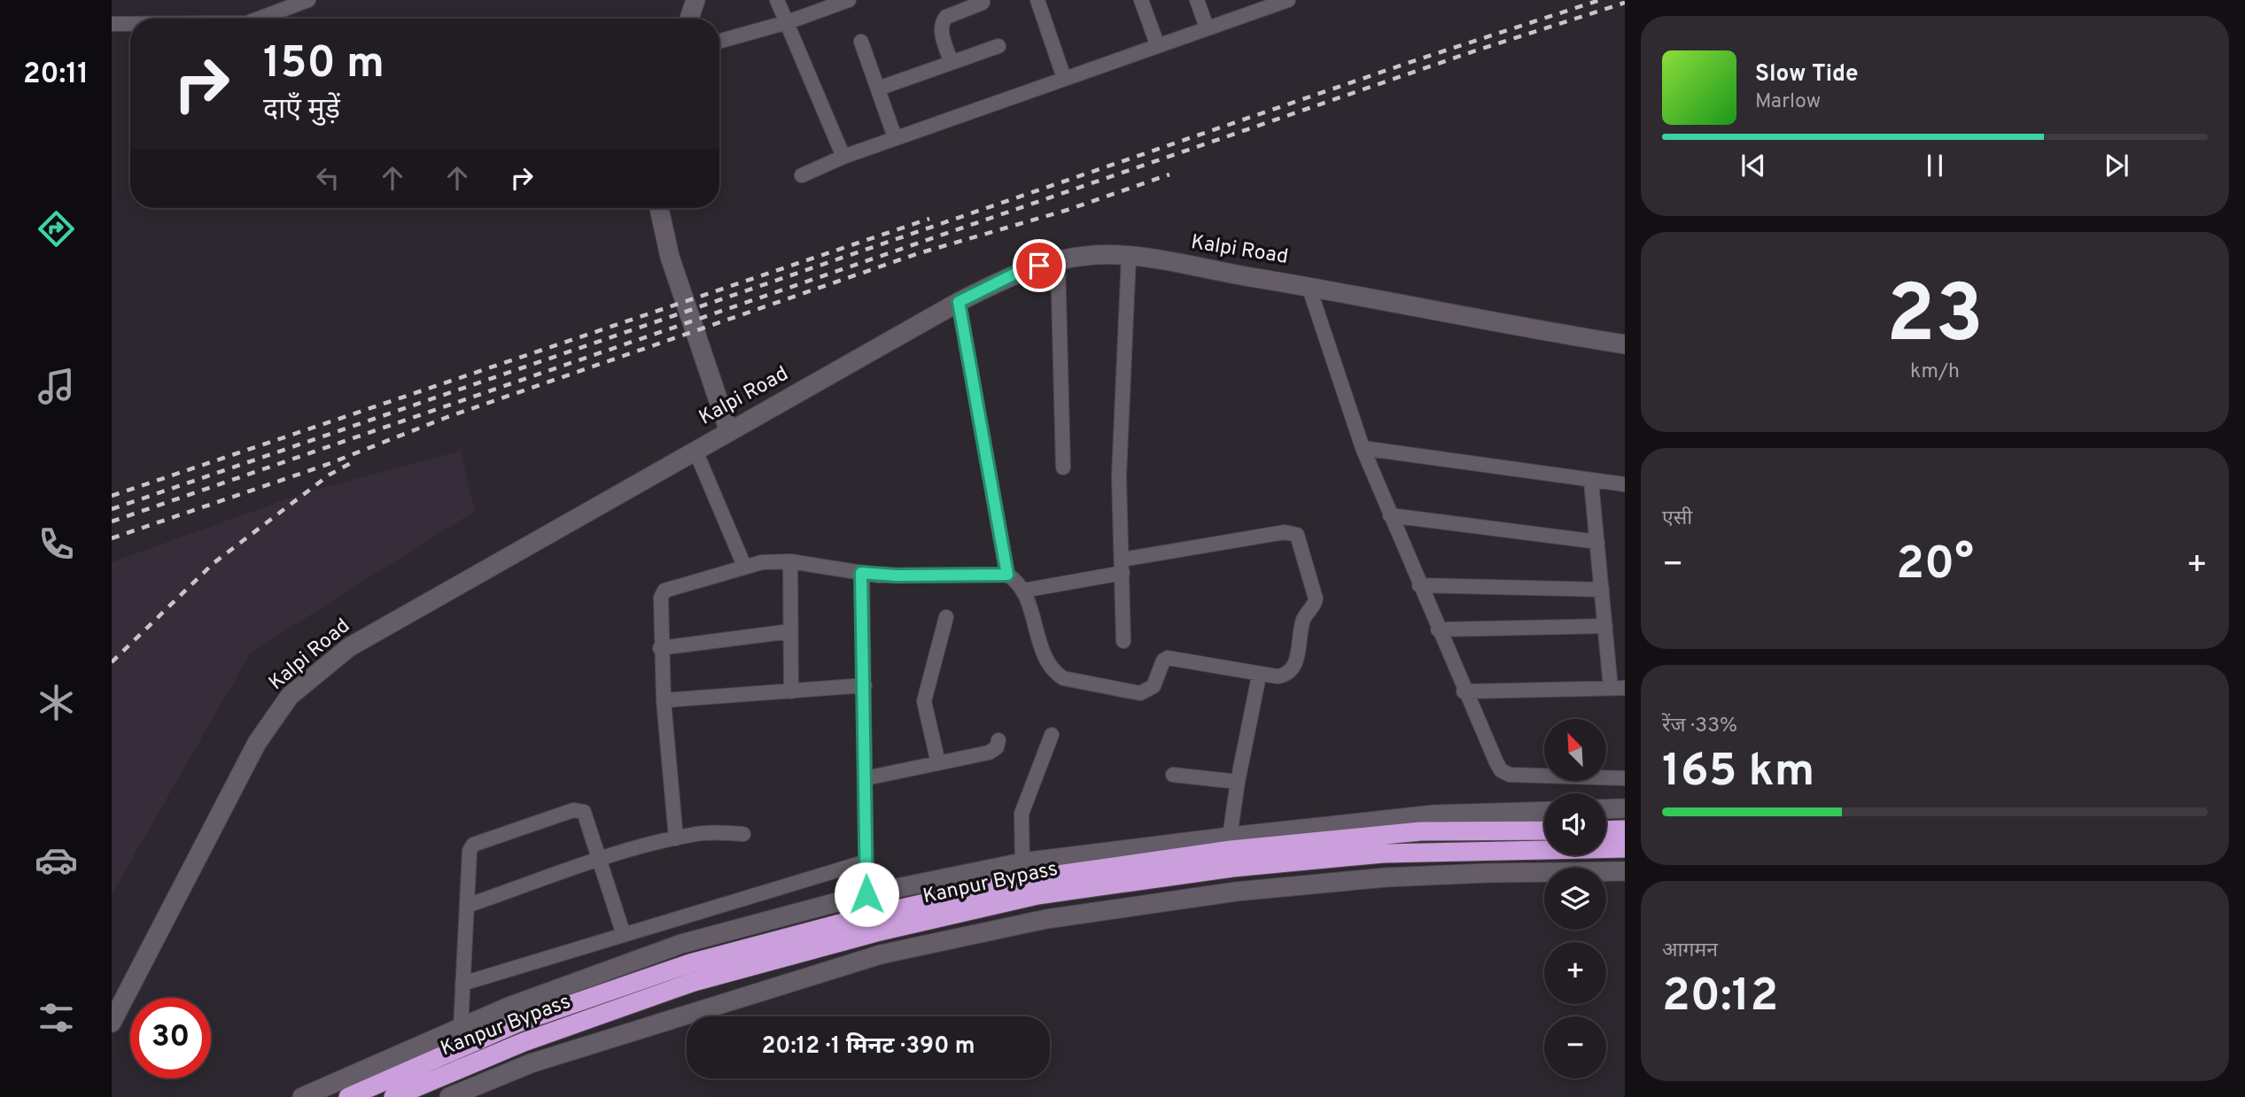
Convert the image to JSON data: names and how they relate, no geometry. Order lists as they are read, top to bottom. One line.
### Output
{"streets":{"highway":["Kanpur Bypass"],"main road":["Kalpi Road"]},"north":"top left","page":{"tabs":"20:11","turn":["150 m","दाएँ मुड़ें"],"song":["Slow Tide","Marlow"],"tile":[["23","km/h"],"एसी",["रेंज · 33%","165 km"],["आगमन","20:12"]],"heat":["−","20°","+"],"map_buttons":["+","−"],"limit":"30","trip":"20:12 · 1 मिनट · 390 m"}}
